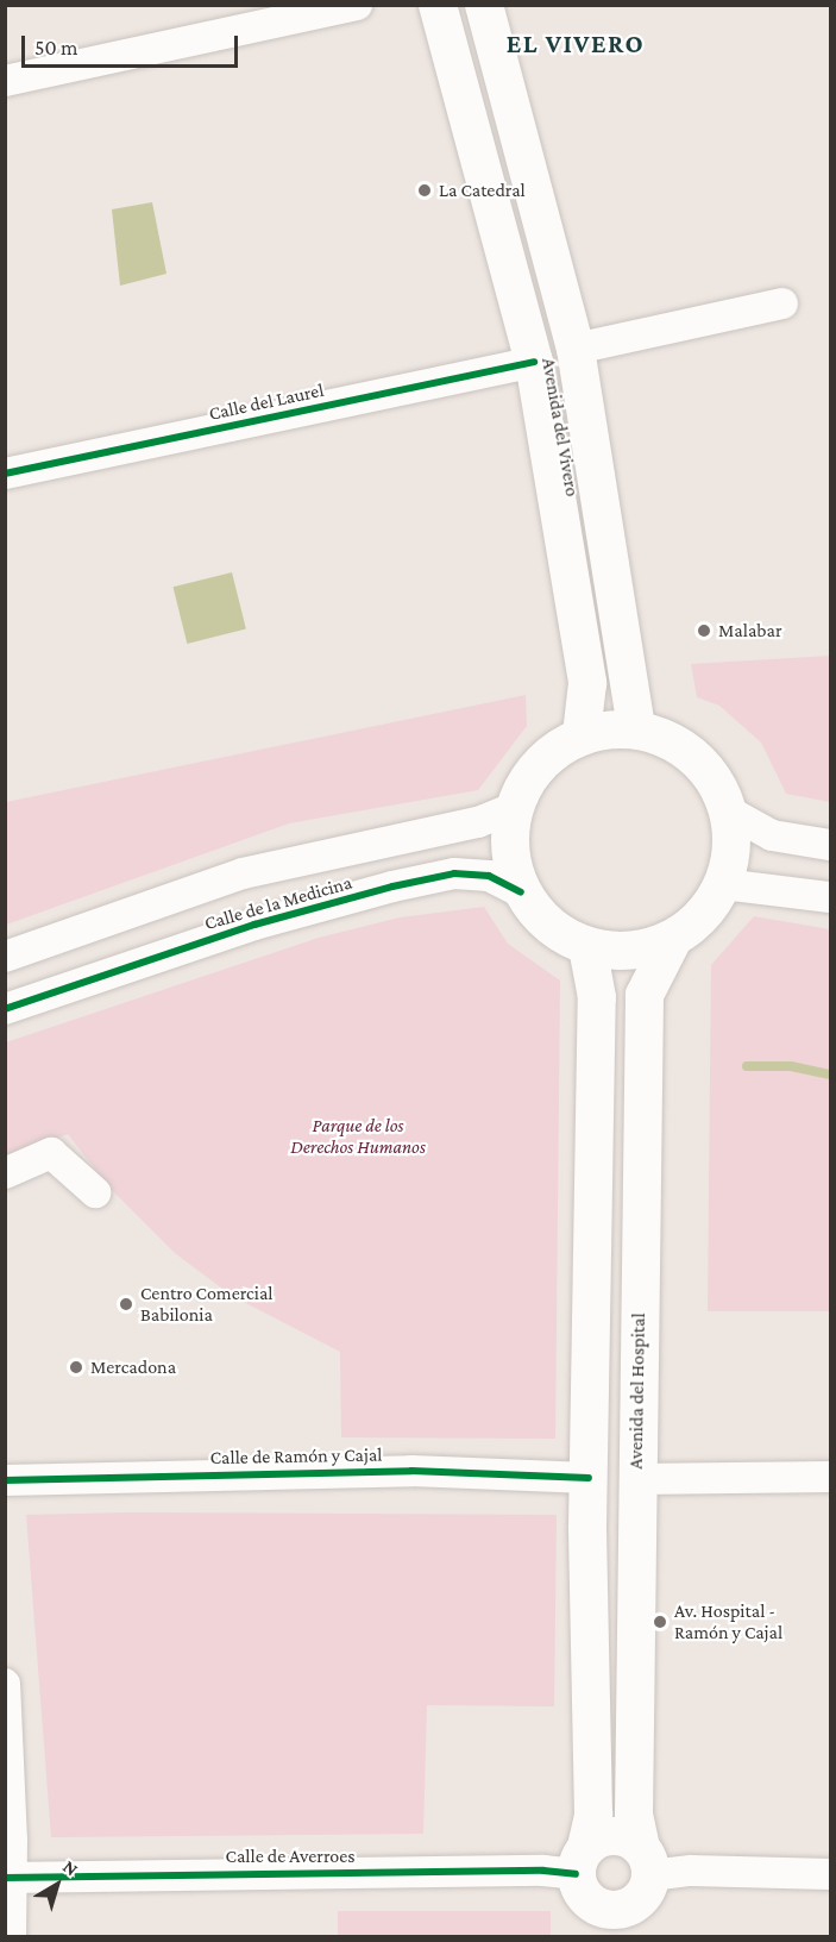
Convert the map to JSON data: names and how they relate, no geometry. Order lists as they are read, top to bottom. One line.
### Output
{"streets":{"main road":["Avenida del Vivero","Avenida del Hospital"],"street":["Calle del Laurel","Calle de la Medicina","Calle de Ramón y Cajal","Calle de Averroes"]},"crossings":[["Calle del Laurel","Avenida del Vivero"],["Avenida del Vivero","Calle de la Medicina"],["Avenida del Vivero","Avenida del Hospital"],["Calle de la Medicina","Avenida del Hospital"]],"districts":["EL VIVERO"],"parks":["Parque de los Derechos Humanos"],"places":["La Catedral","Malabar","Centro Comercial Babilonia","Mercadona","Av. Hospital - Ramón y Cajal"],"scale_bar":"50 m","north":"top right"}
